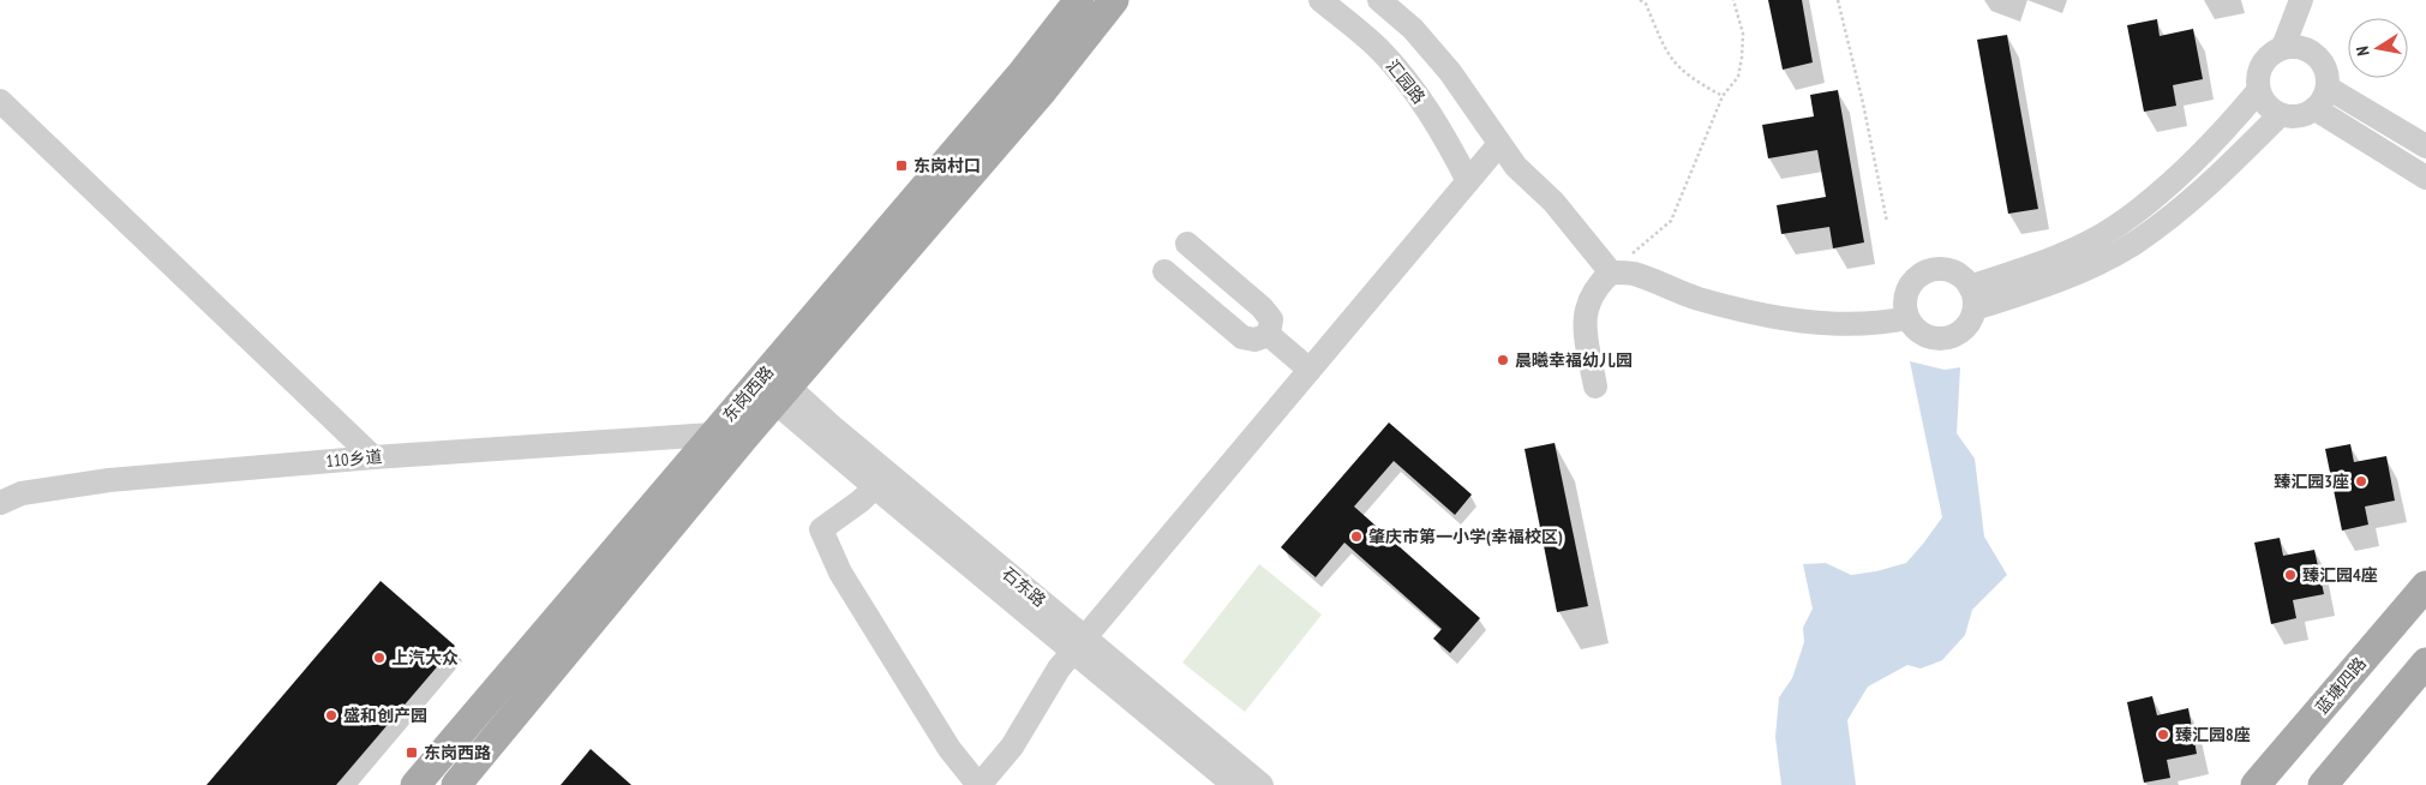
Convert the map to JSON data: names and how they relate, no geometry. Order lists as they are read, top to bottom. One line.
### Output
{"streets":{"main road":["东岗西路","蓝塘四路"],"street":["汇园路","110乡道","石东路"]},"crossings":[["东岗西路","110乡道"],["东岗西路","石东路"]],"places":{"transit":["东岗村口","东岗西路"],"other":["晨曦幸福幼儿园","臻汇园3座","肇庆市第一小学(幸福校区)","臻汇园4座","上汽大众","盛和创产园","臻汇园8座"]},"north":"left"}
